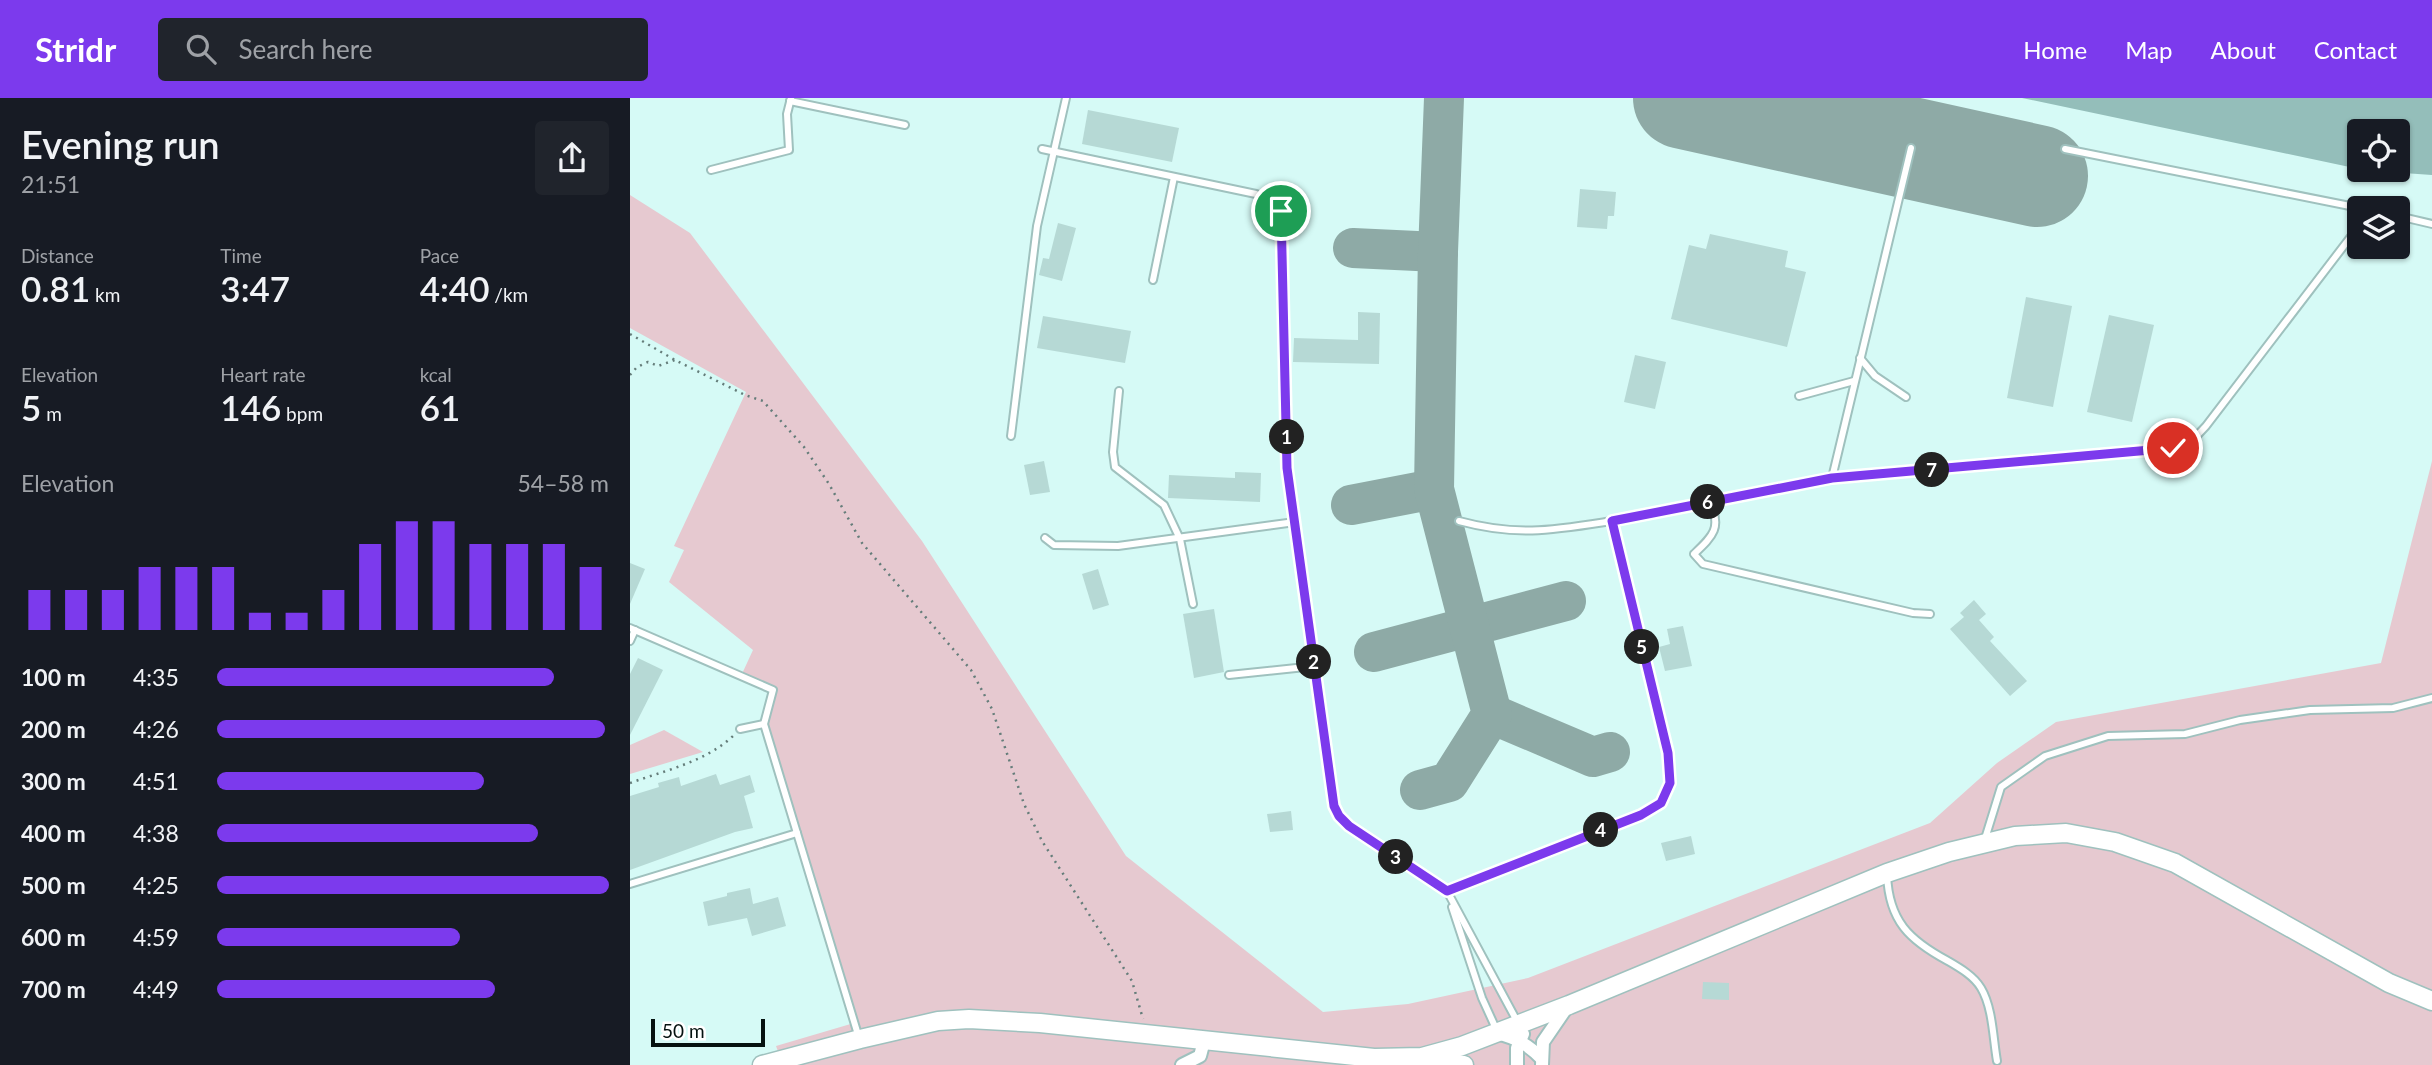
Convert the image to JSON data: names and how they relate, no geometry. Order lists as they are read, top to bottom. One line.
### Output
{"scale_bar":"50 m","page":{"header":"Stridr","search":"Search here","nav":["Home","Map","About","Contact"],"heading":["Evening run","21:51"],"stats":[["Distance","0.81 km"],["Time","3:47"],["Pace","4:40 /km"],["Elevation","5 m"],["Heart rate","146 bpm"],["kcal","61"]],"pins":["1","7","6","5","2","4","3"],"chart":["Elevation","54–58 m"],"list":[{"name":"100 m","note":"4:35"},{"name":"200 m","note":"4:26"},{"name":"300 m","note":"4:51"},{"name":"400 m","note":"4:38"},{"name":"500 m","note":"4:25"},{"name":"600 m","note":"4:59"},{"name":"700 m","note":"4:49"}],"scale":"50 m"}}
